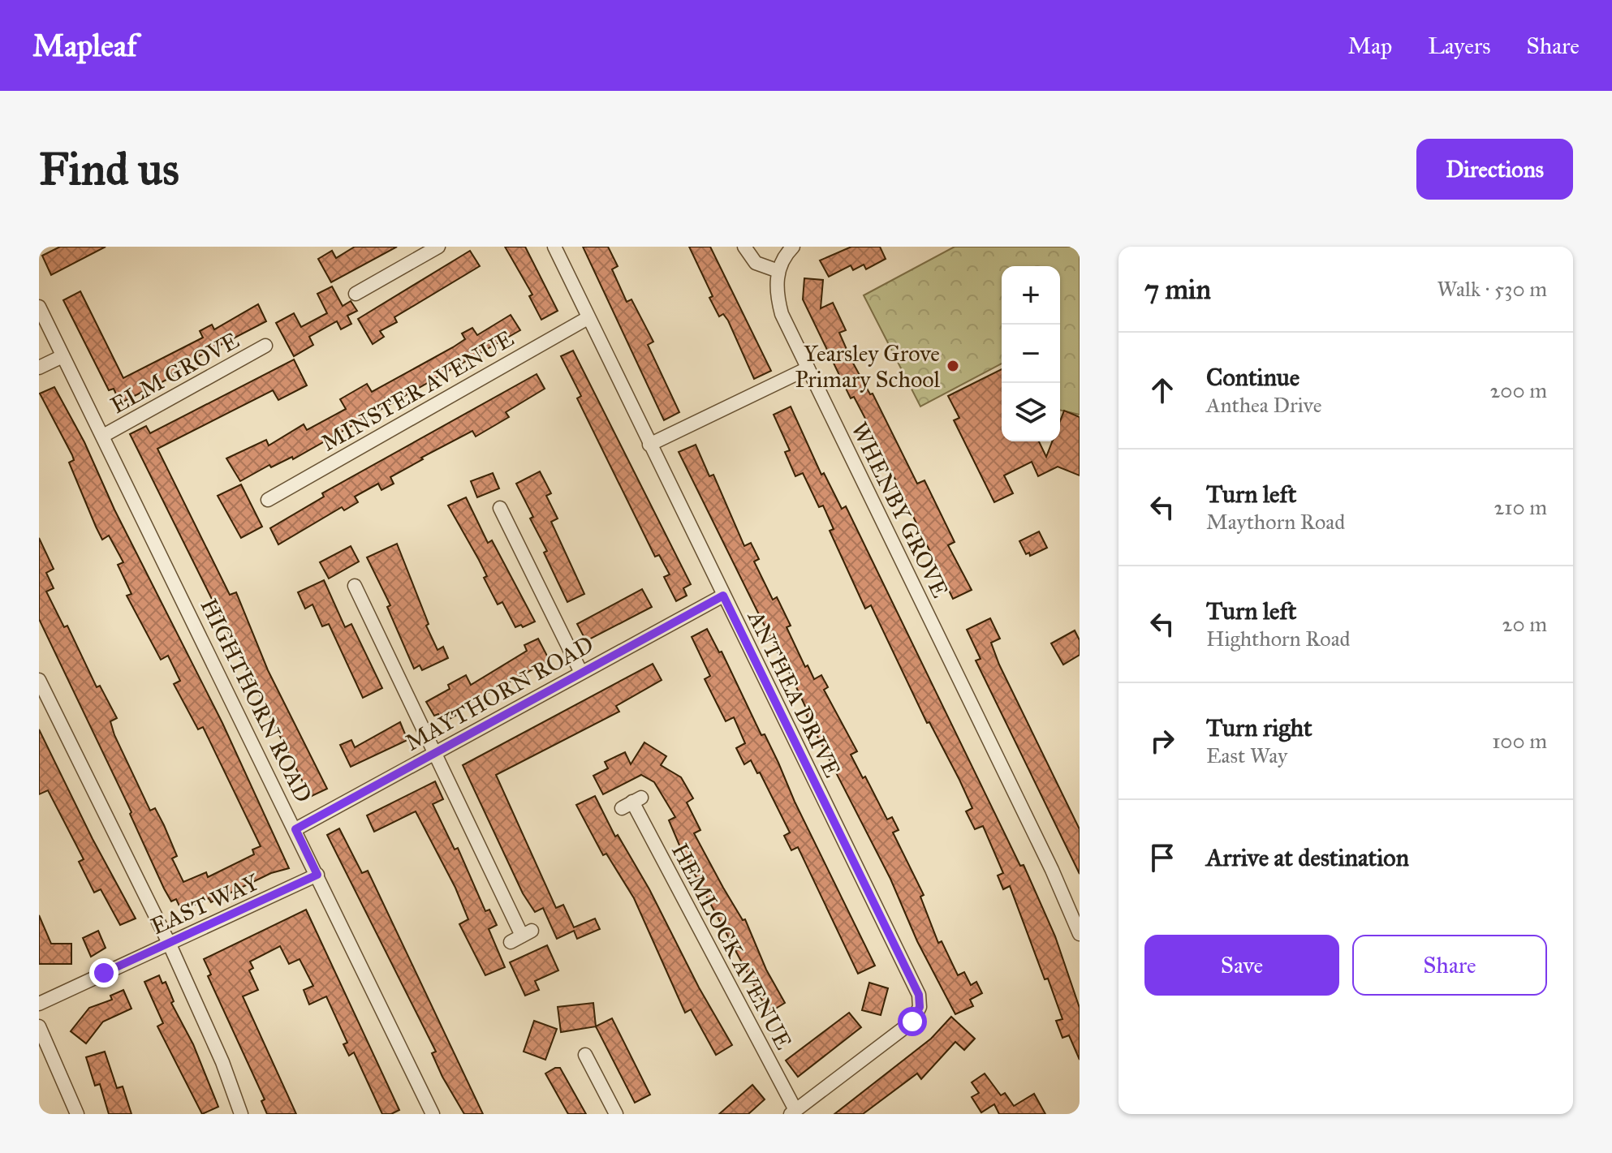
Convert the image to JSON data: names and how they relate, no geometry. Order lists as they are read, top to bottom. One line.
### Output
{"streets":{"street":["ELM GROVE","MINSTER AVENUE","WHENBY GROVE","MAYTHORN ROAD","ANTHEA DRIVE","HIGHTHORN ROAD","EAST WAY","HEMLOCK AVENUE"]},"crossings":[["ELM GROVE","HIGHTHORN ROAD"],["MINSTER AVENUE","ANTHEA DRIVE"],["MAYTHORN ROAD","ANTHEA DRIVE"],["MAYTHORN ROAD","HIGHTHORN ROAD"],["ANTHEA DRIVE","HEMLOCK AVENUE"],["HIGHTHORN ROAD","EAST WAY"]],"places":["Yearsley Grove Primary School"],"page":{"header":"Mapleaf","nav":["Map","Layers","Share"],"buttons":["Directions",["Save","Share"]],"title":"Find us","heading":["7 min","Walk · 530 m"],"map_buttons":["+","−"],"list":[["Continue","Anthea Drive","200 m"],["Turn left","Maythorn Road","210 m"],["Turn left","Highthorn Road","20 m"],["Turn right","East Way","100 m"],"Arrive at destination"]}}
